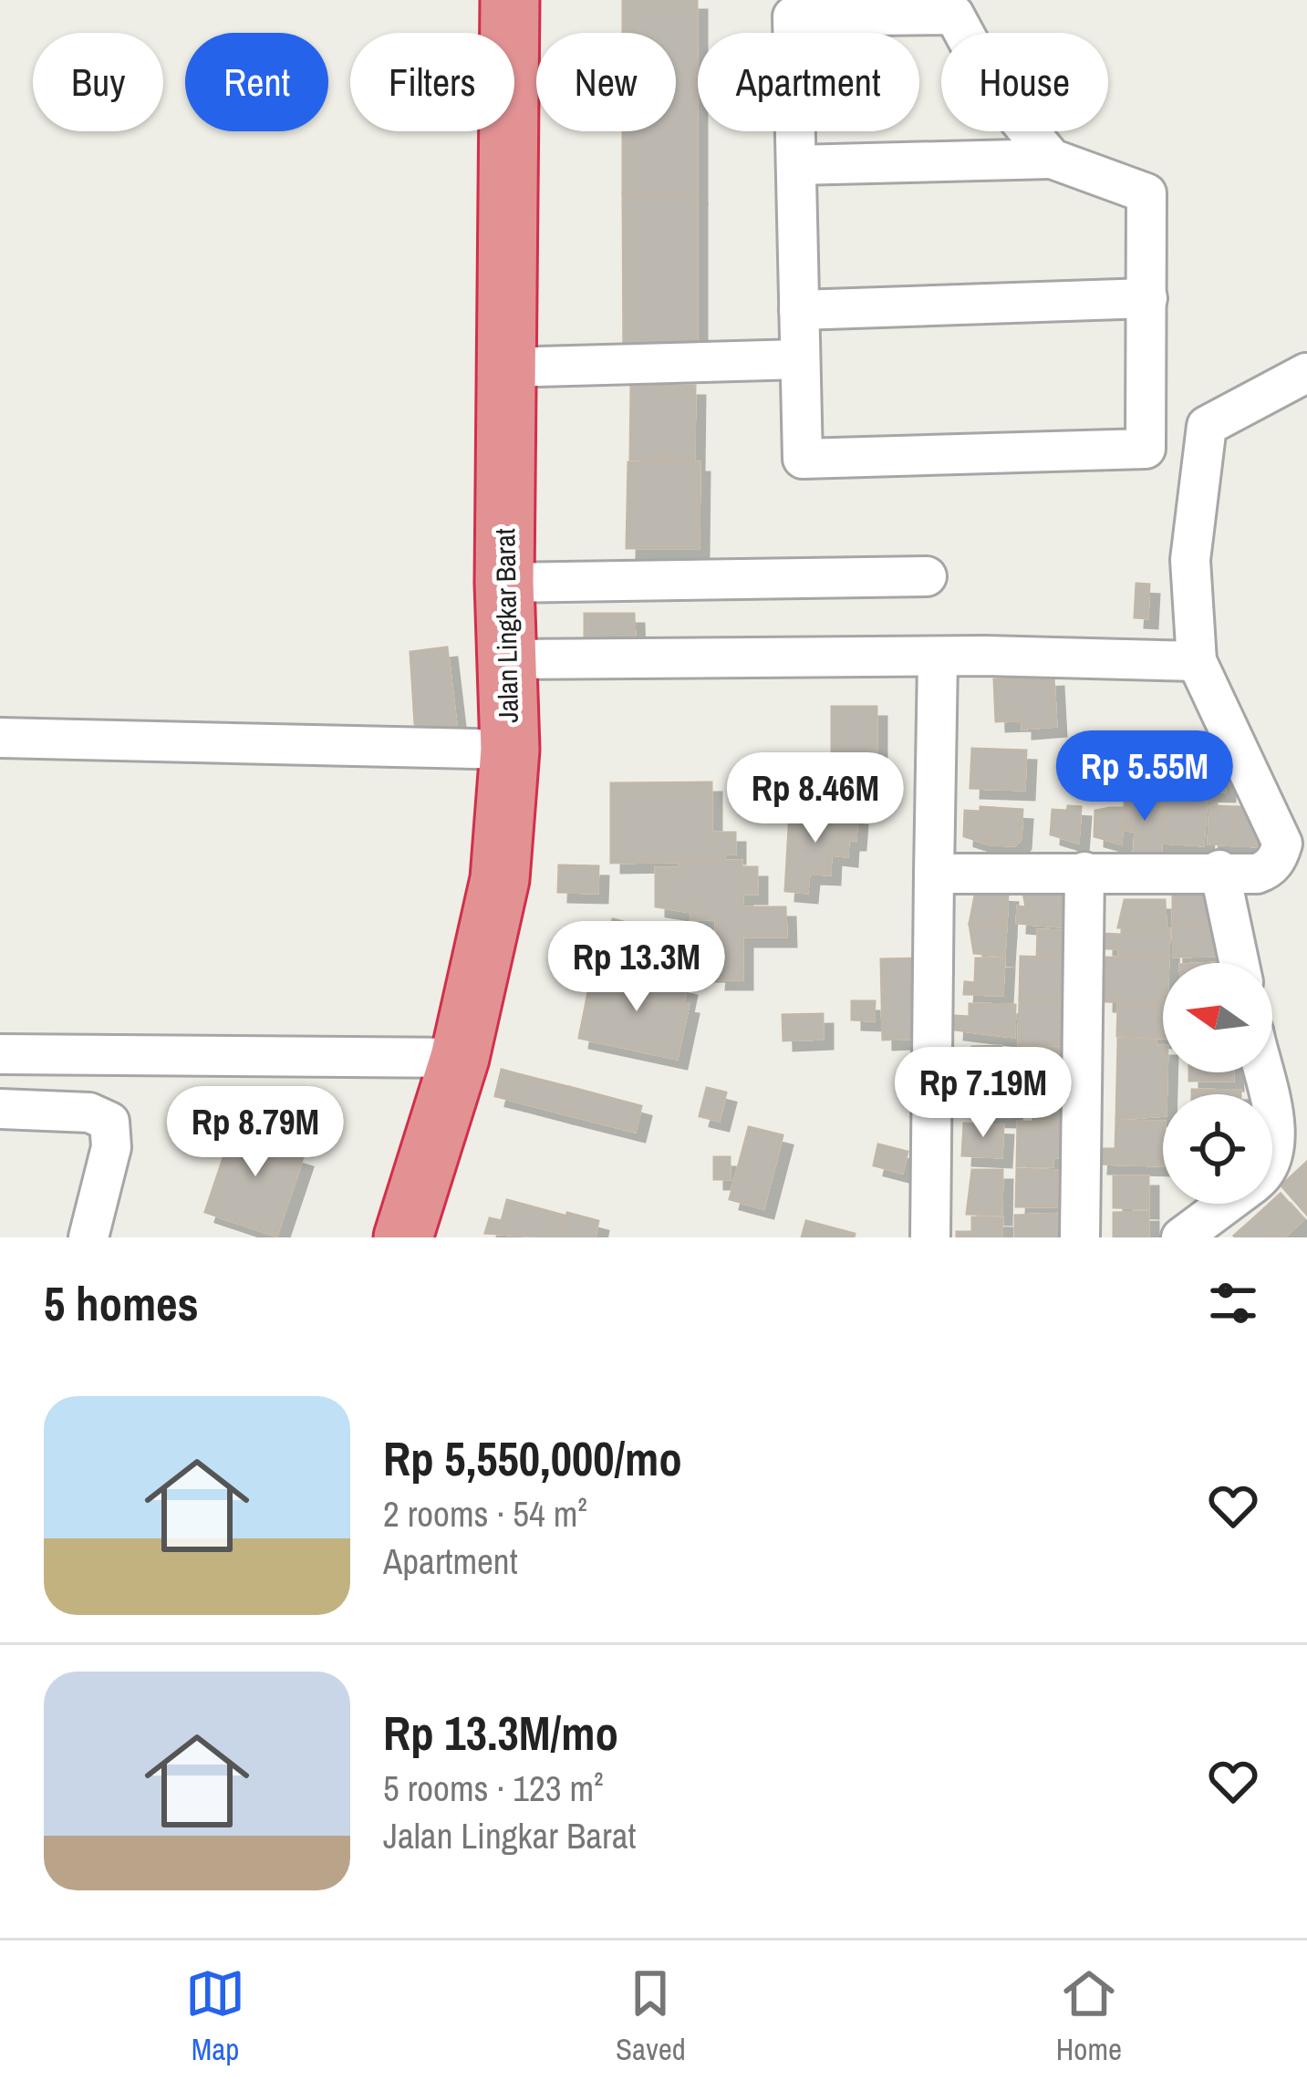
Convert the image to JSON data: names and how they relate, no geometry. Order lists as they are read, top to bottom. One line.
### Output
{"streets":{"highway":["Jalan Lingkar Barat"]},"north":"left","page":{"chip":["Buy","Rent","Filters","New","Apartment","House"],"price":["Rp 5.55M","Rp 8.46M","Rp 13.3M","Rp 7.19M","Rp 8.79M"],"heading":"5 homes","list":[{"name":"Rp 5,550,000/mo","note":"2 rooms · 54 m² · Apartment"},{"name":"Rp 13.3M/mo","note":"5 rooms · 123 m² · Jalan Lingkar Barat"}],"tabs":["Map","Saved","Home"]}}
